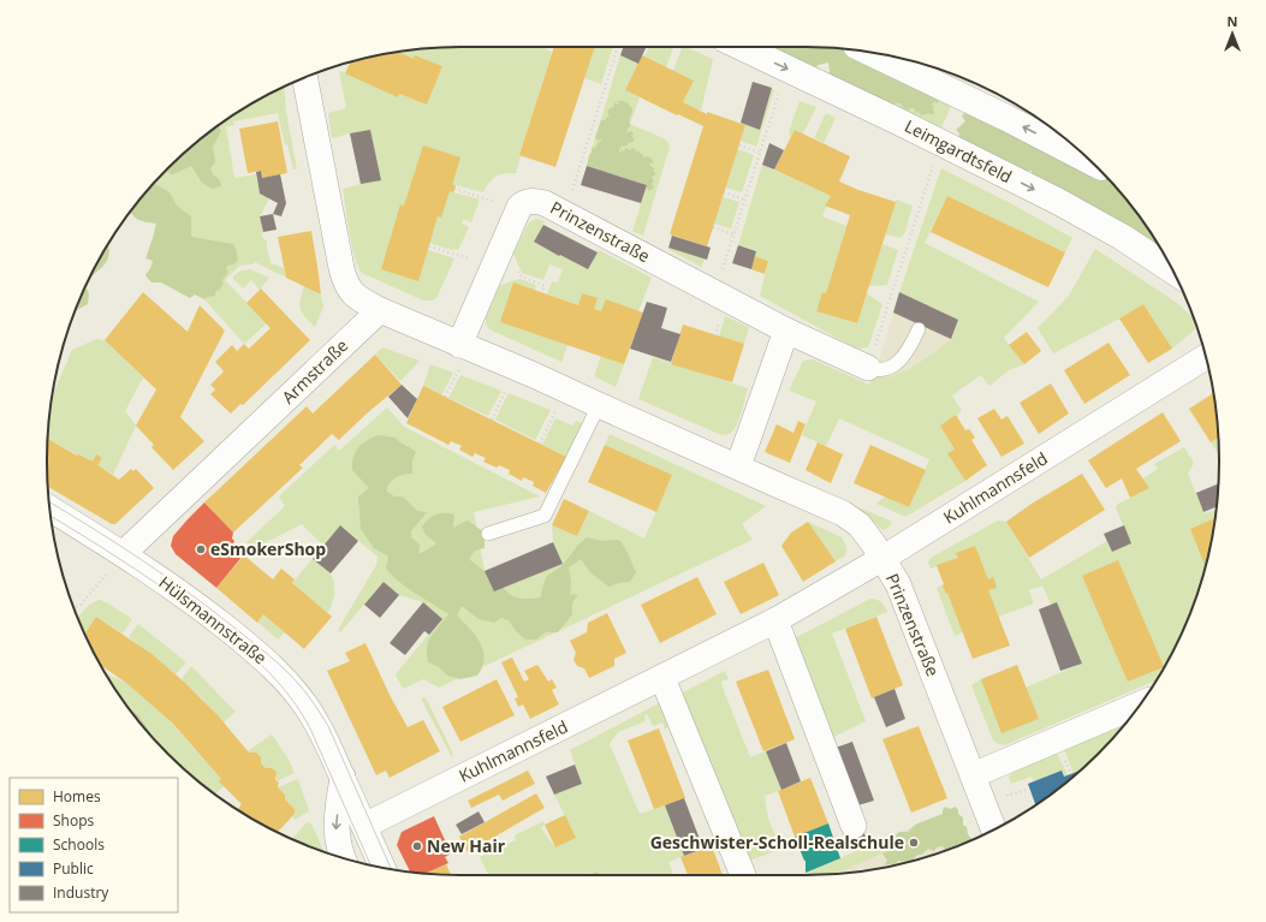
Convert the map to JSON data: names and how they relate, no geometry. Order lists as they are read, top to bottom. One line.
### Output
{"streets":{"main road":["Leimgardtsfeld"],"street":["Prinzenstraße","Armstraße","Kuhlmannsfeld","Hülsmannstraße"]},"crossings":[["Prinzenstraße","Armstraße"],["Prinzenstraße","Kuhlmannsfeld"],["Armstraße","Hülsmannstraße"],["Kuhlmannsfeld","Hülsmannstraße"]],"places":["eSmokerShop","Geschwister-Scholl-Realschule","New Hair"],"legend":["Homes","Shops","Schools","Public","Industry"],"north":"top"}
